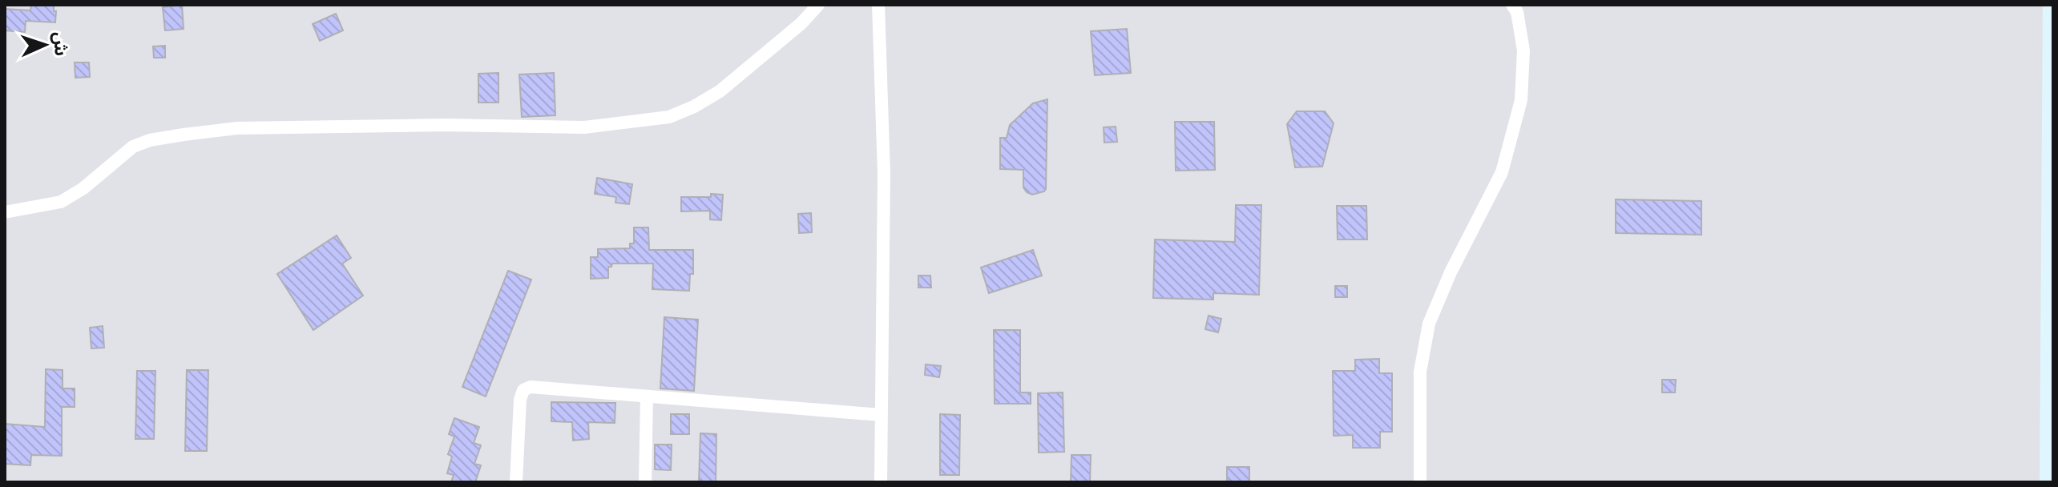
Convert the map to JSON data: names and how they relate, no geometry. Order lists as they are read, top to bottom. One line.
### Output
{"north":"right"}
